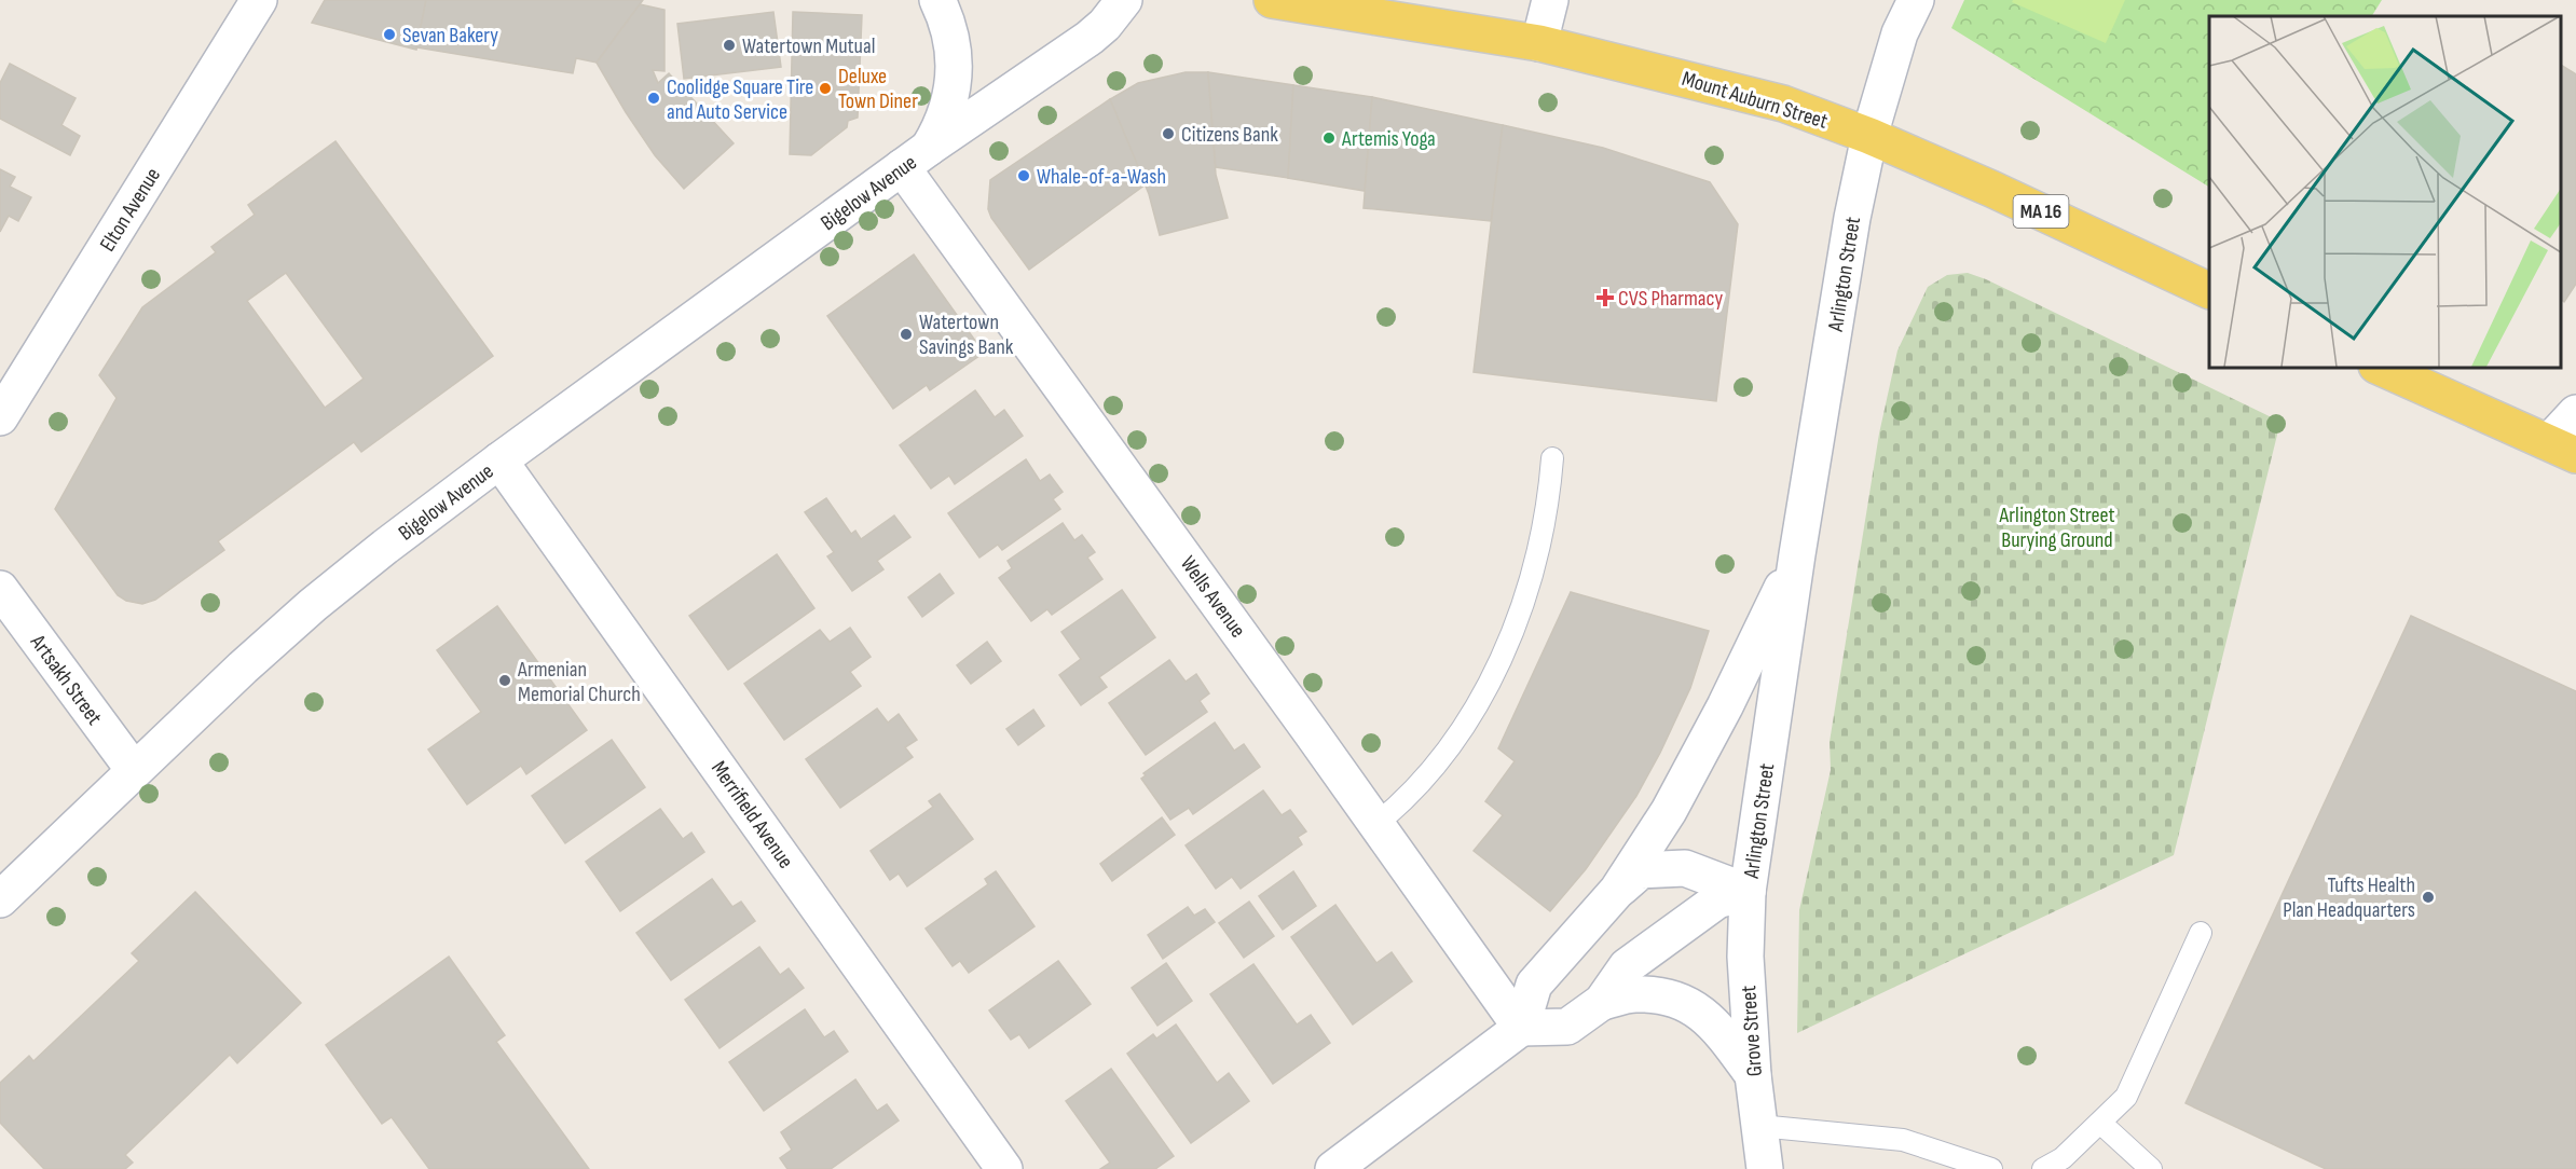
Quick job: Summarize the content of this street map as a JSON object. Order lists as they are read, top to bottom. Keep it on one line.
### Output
{"streets":{"main road":["Mount Auburn Street","MA 16"],"street":["Bigelow Avenue","Elton Avenue","Arlington Street","Wells Avenue","Artsakh Street","Merrifield Avenue","Grove Street"]},"crossings":[["Mount Auburn Street","Arlington Street"],["Bigelow Avenue","Wells Avenue"],["Bigelow Avenue","Artsakh Street"],["Bigelow Avenue","Merrifield Avenue"],["Arlington Street","Wells Avenue"],["Arlington Street","Grove Street"]],"parks":["Arlington Street Burying Ground"],"places":{"other":["Sevan Bakery","Watertown Mutual","Deluxe Town Diner","Coolidge Square Tire and Auto Service","Citizens Bank","Artemis Yoga","Whale-of-a-Wash","Watertown Savings Bank","Armenian Memorial Church","Tufts Health Plan Headquarters"],"health":["CVS Pharmacy"]}}
